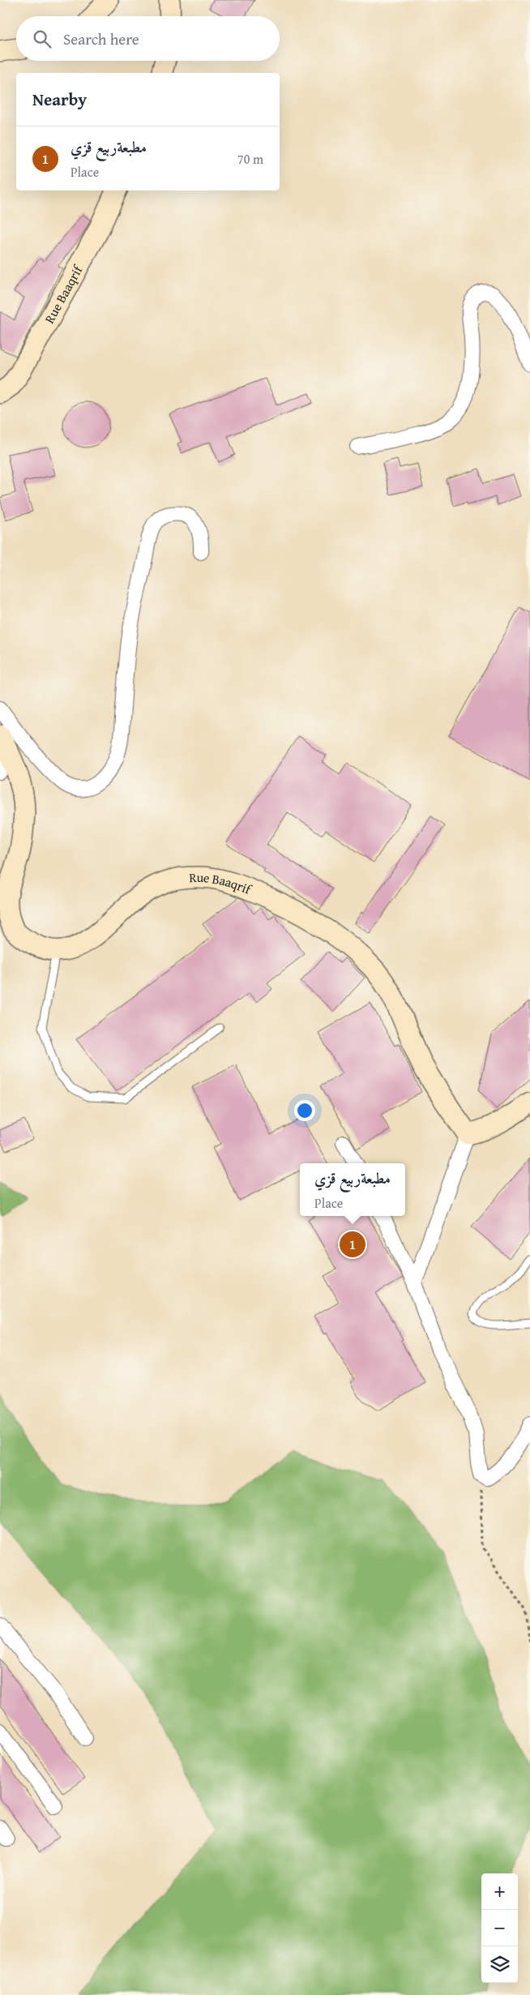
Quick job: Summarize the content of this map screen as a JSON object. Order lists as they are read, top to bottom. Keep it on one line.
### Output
{"streets":{"street":["Rue Baaqrif"]},"page":{"search":"Search here","heading":"Nearby","list":[{"mark":"1","name":"مطبعةربيع قزي","note":"Place","value":"70 m"}],"popup":["مطبعةربيع قزي","Place"],"pins":"1","map_buttons":["+","−"]}}
